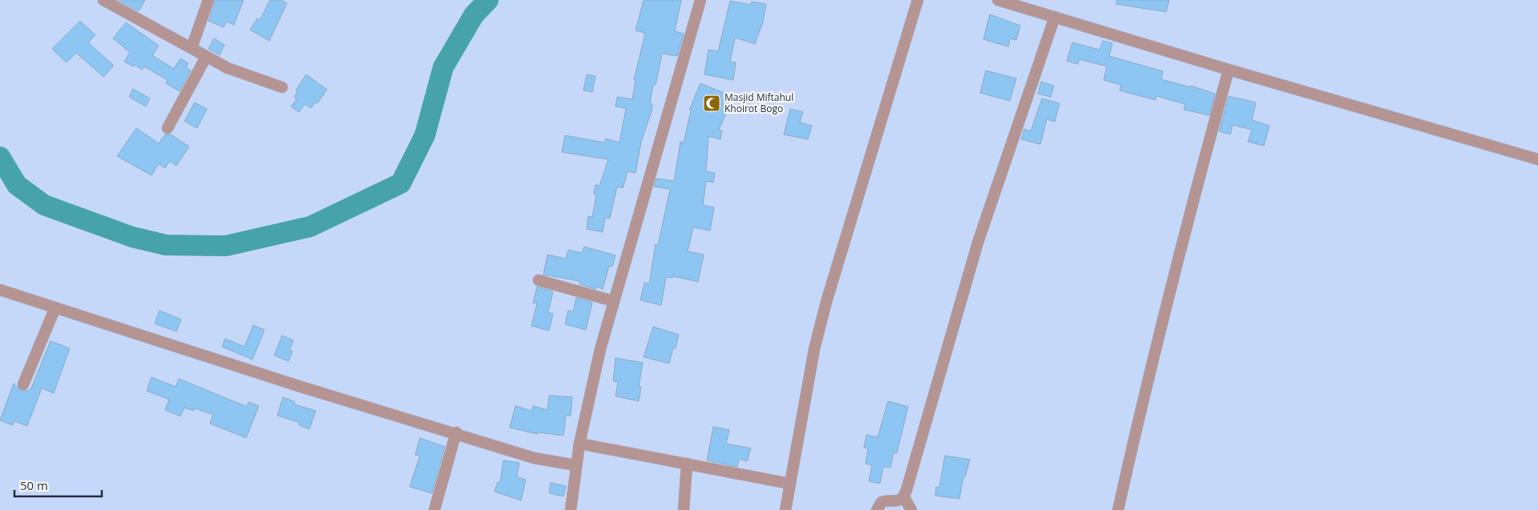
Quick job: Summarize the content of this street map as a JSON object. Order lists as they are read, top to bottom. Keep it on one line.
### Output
{"places":{"mosque":["Masjid Miftahul Khoirot Bogo"]},"scale_bar":"50 m"}
